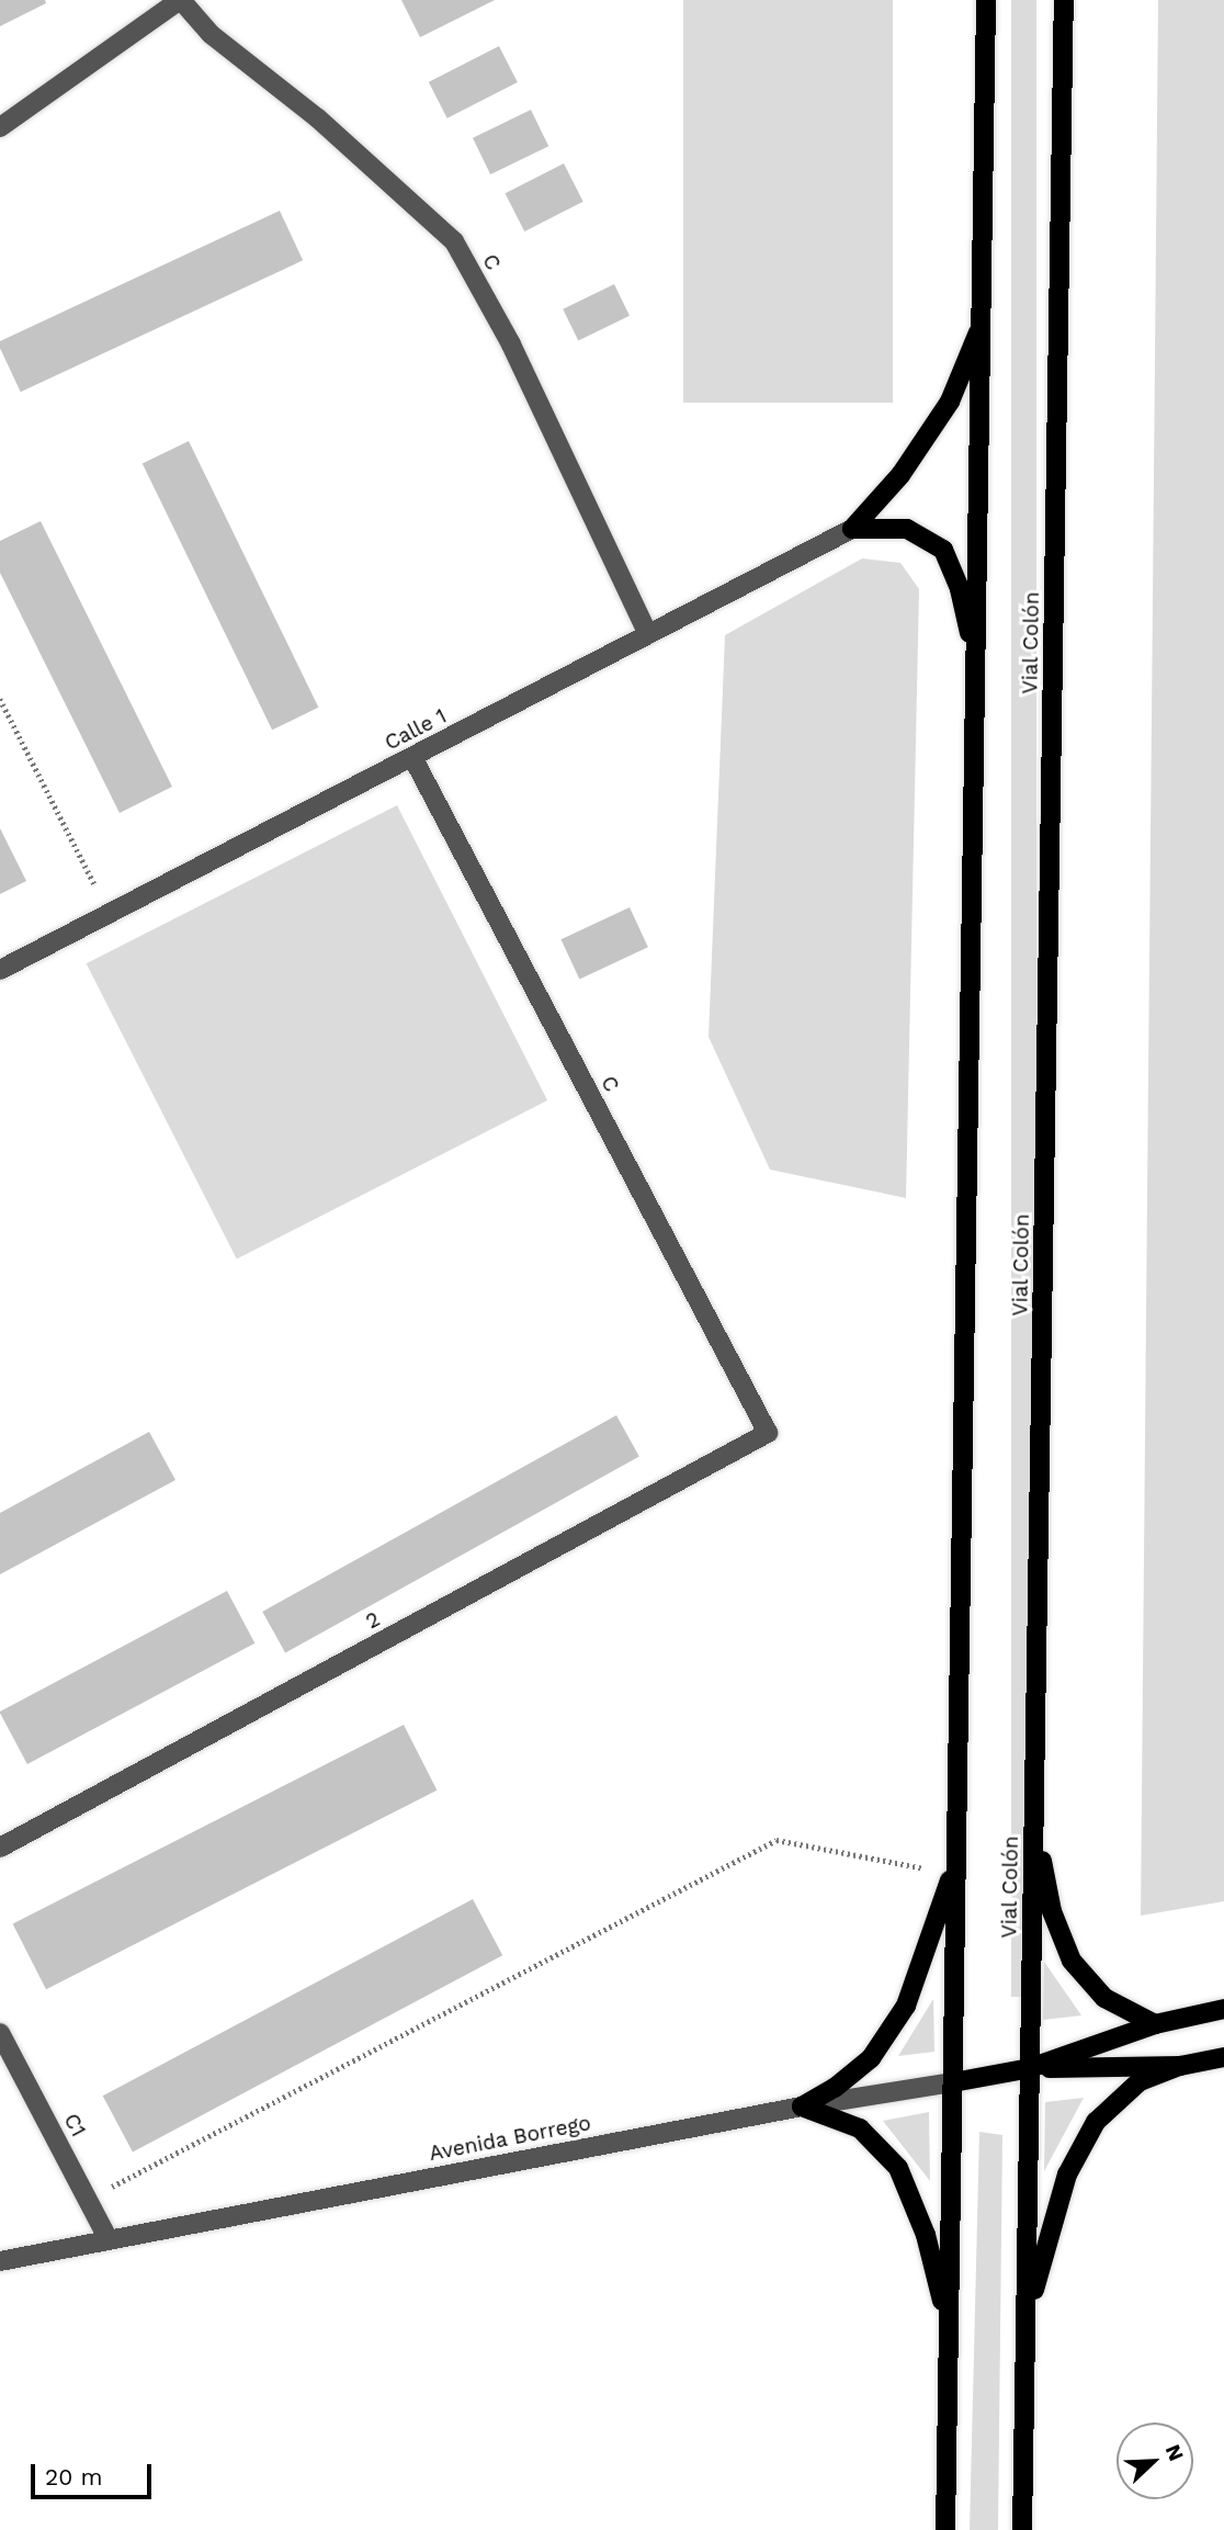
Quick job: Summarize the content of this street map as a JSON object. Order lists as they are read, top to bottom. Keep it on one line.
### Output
{"streets":{"main road":["Vial Colón","Avenida Borrego"],"street":["C","Calle 1","2","C1"]},"crossings":[["C","Calle 1"],["C","2"],["Vial Colón","Avenida Borrego"],["C1","Avenida Borrego"]],"scale_bar":"20 m","north":"top right"}
